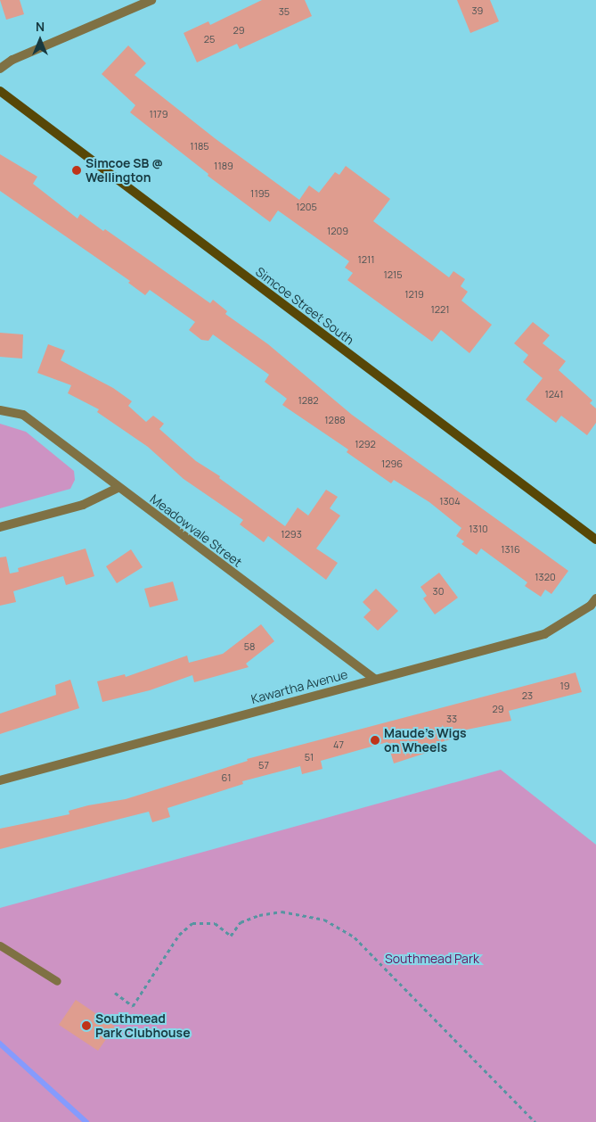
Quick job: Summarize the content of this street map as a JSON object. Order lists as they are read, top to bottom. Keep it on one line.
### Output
{"streets":{"street":["Simcoe Street South","Meadowvale Street","Kawartha Avenue"]},"crossings":[["Meadowvale Street","Kawartha Avenue"]],"parks":["Southmead Park"],"places":["Simcoe SB @ Wellington","Maude's Wigs on Wheels","Southmead Park Clubhouse"],"house_numbers":["39","35","29","25","1179","1185","1189","1195","1205","1209","1211","1215","1219","1221","1241","1282","1288","1292","1296","1304","1310","1293","1316","1320","30","58","19","23","29","33","47","51","57","61"],"north":"top"}
